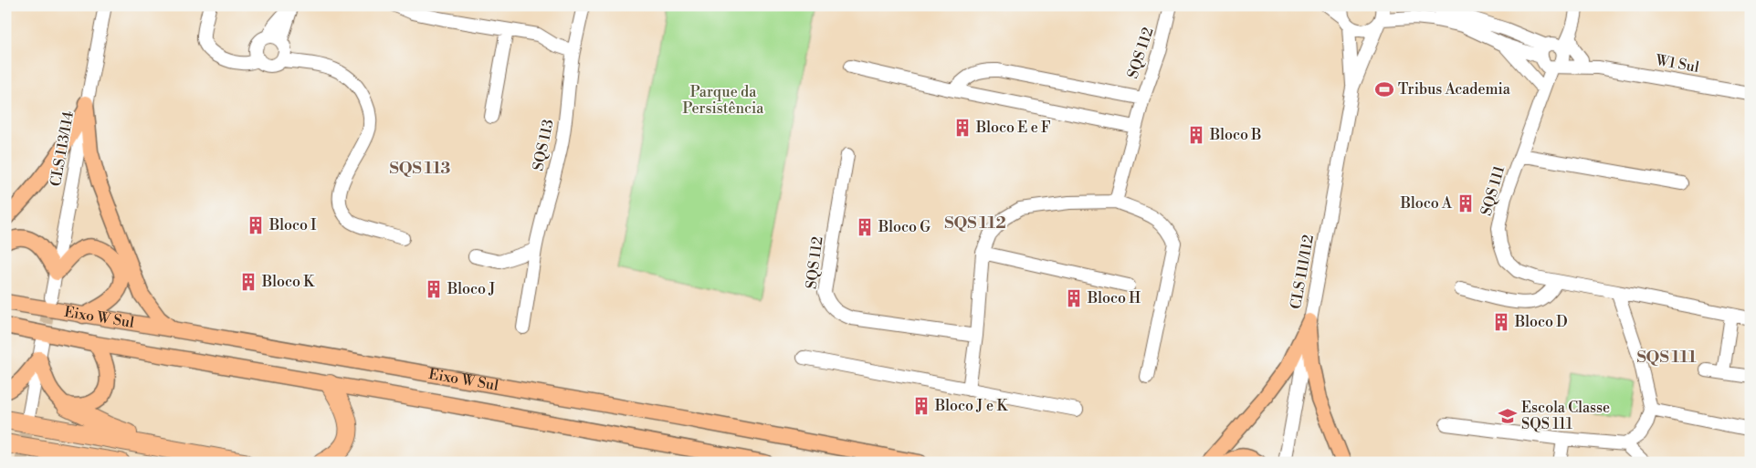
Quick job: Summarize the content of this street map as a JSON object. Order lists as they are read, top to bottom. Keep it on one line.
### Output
{"streets":{"main road":["Eixo W Sul"],"street":["SQS 112","W1 Sul","SQS 113","CLS 113/114","SQS 111","CLS 111/112"]},"crossings":[["W1 Sul","SQS 111"],["W1 Sul","CLS 111/112"]],"districts":["SQS 113","SQS 112","SQS 111"],"parks":["Parque da Persistência"],"places":{"sports":["Tribus Academia"],"building":["Bloco E e F","Bloco B","Bloco A","Bloco I","Bloco G","Bloco K","Bloco J","Bloco H","Bloco D","Bloco J e K"],"school or university":["Escola Classe SQS 111"]}}
